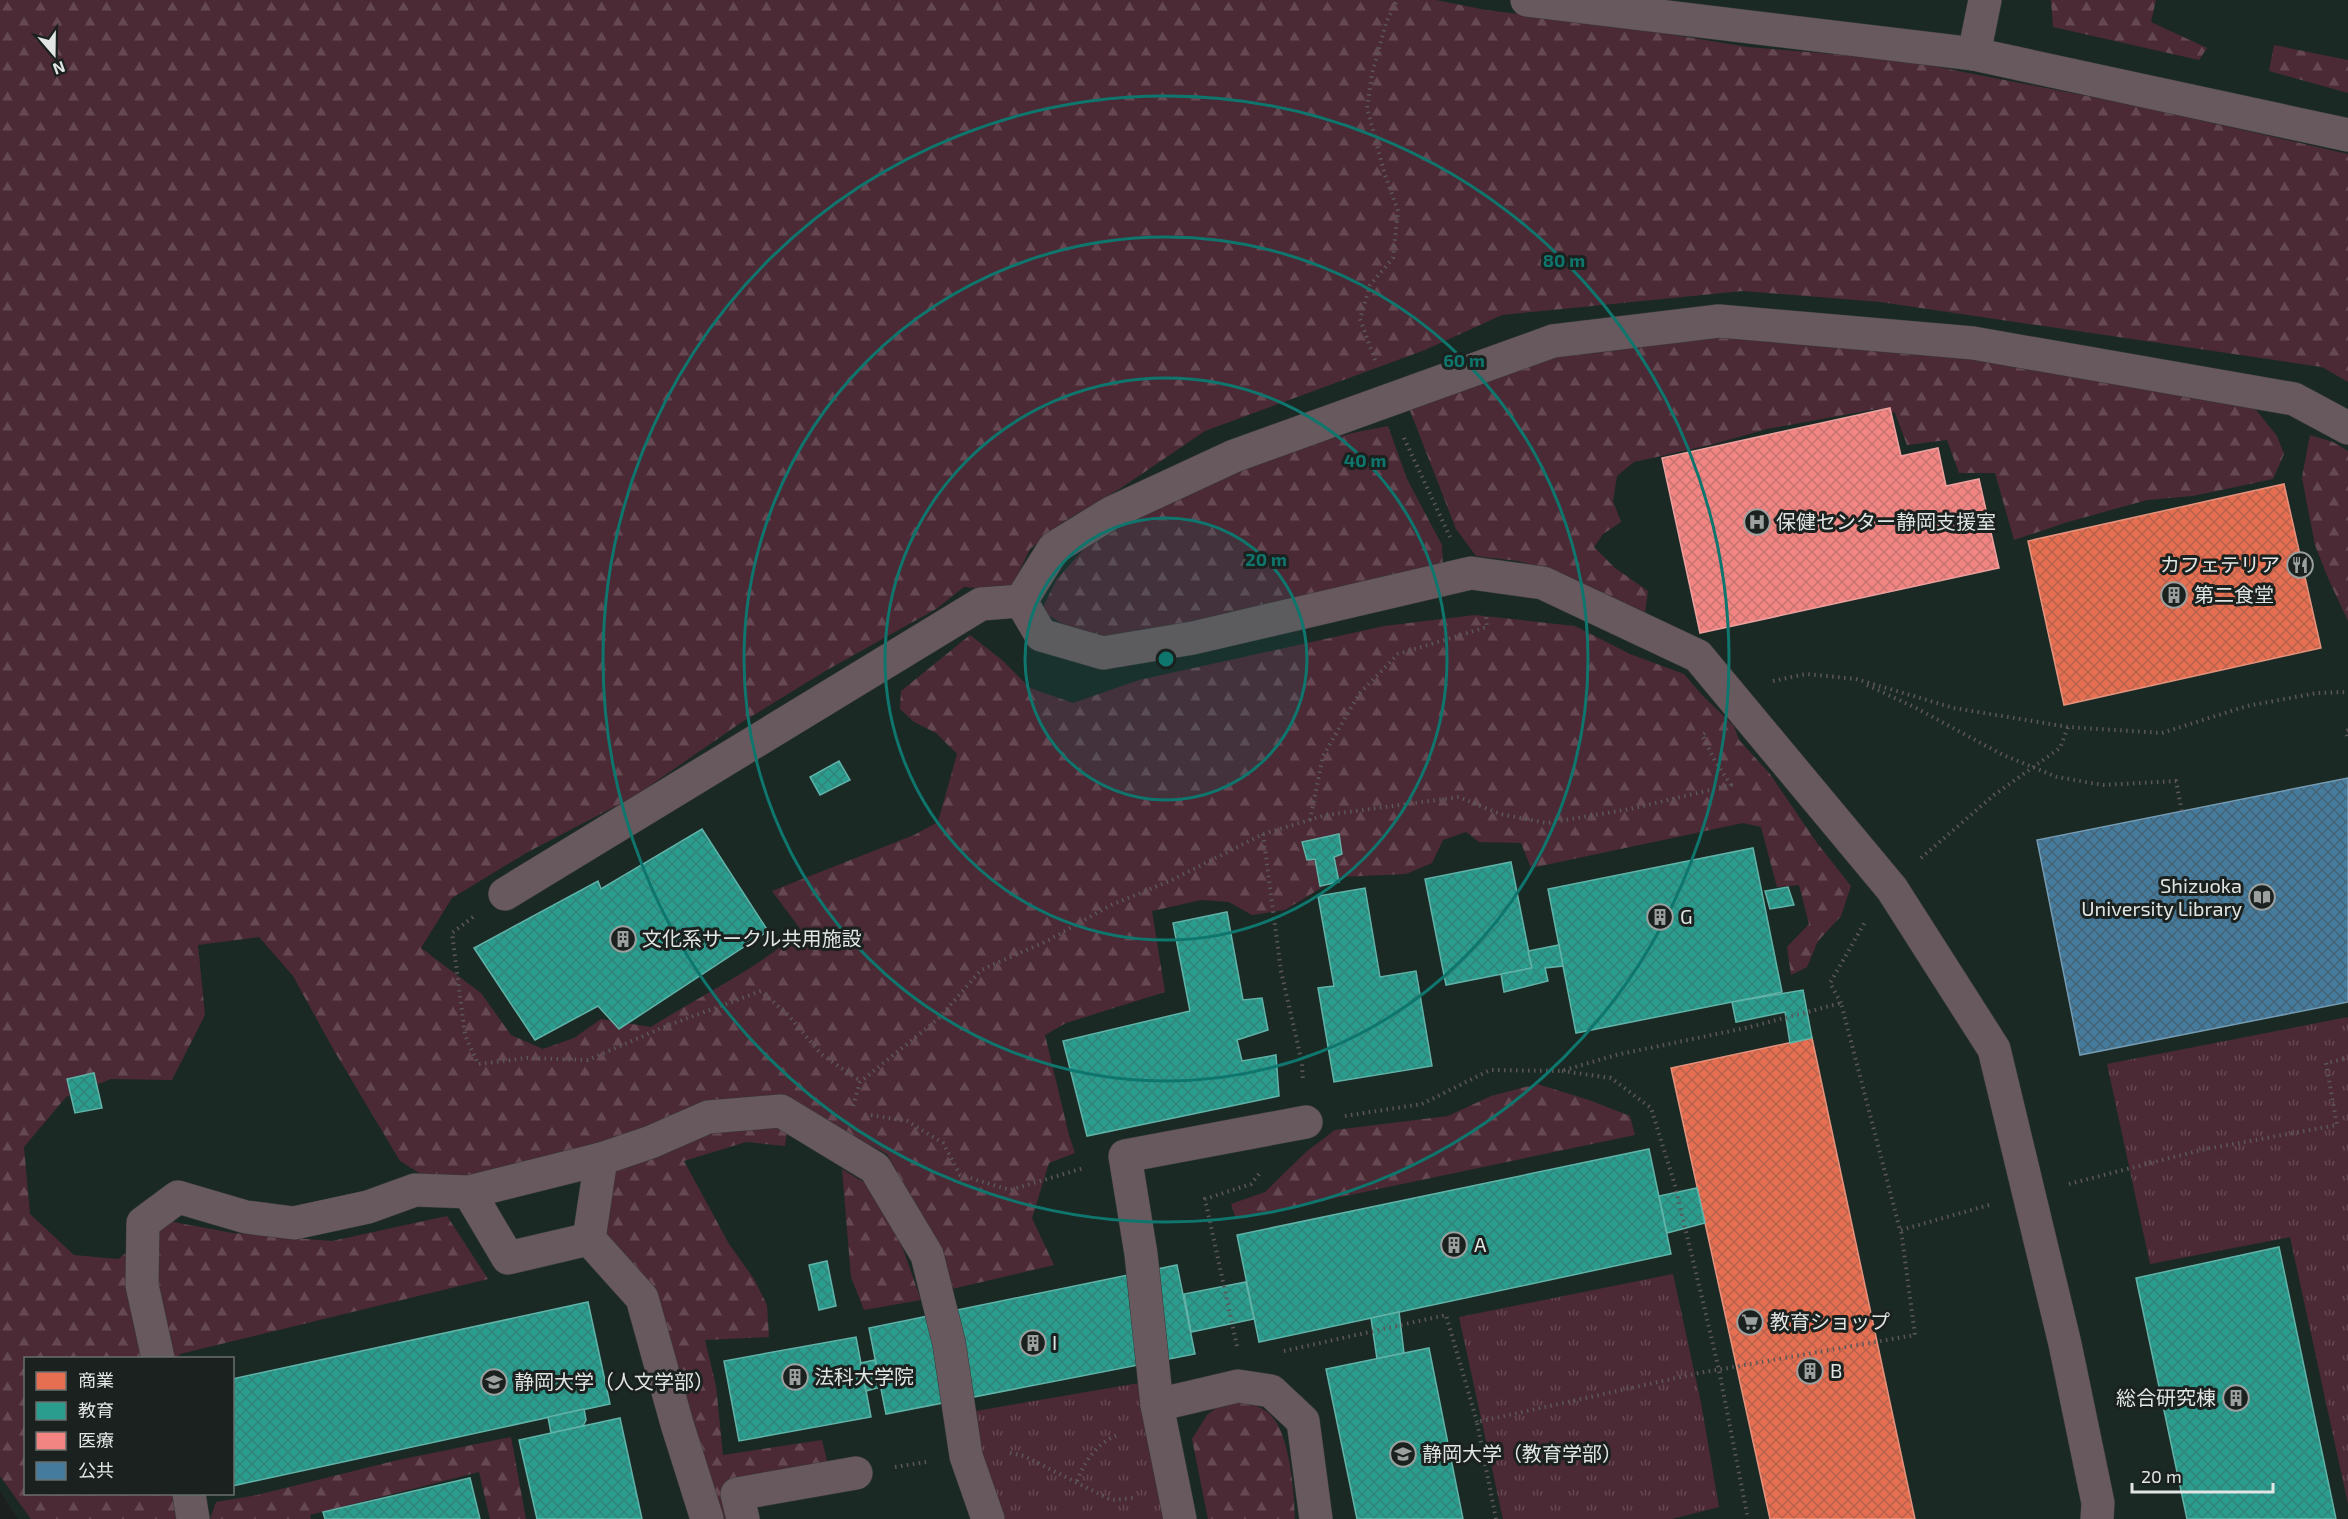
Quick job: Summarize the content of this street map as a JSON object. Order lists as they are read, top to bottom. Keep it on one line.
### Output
{"places":{"hospital":["保健センター静岡支援室"],"restaurant":["カフェテリア"],"building":["第二食堂","G","文化系サークル共用施設","A","I","B","法科大学院","総合研究棟"],"library":["Shizuoka University Library"],"supermarket":["教育ショップ"],"school or university":["静岡大学（人文学部）","静岡大学（教育学部）"]},"legend":["商業","教育","医療","公共"],"scale_bar":"20 m","north":"bottom","rings":["80 m","60 m","40 m","20 m"]}
